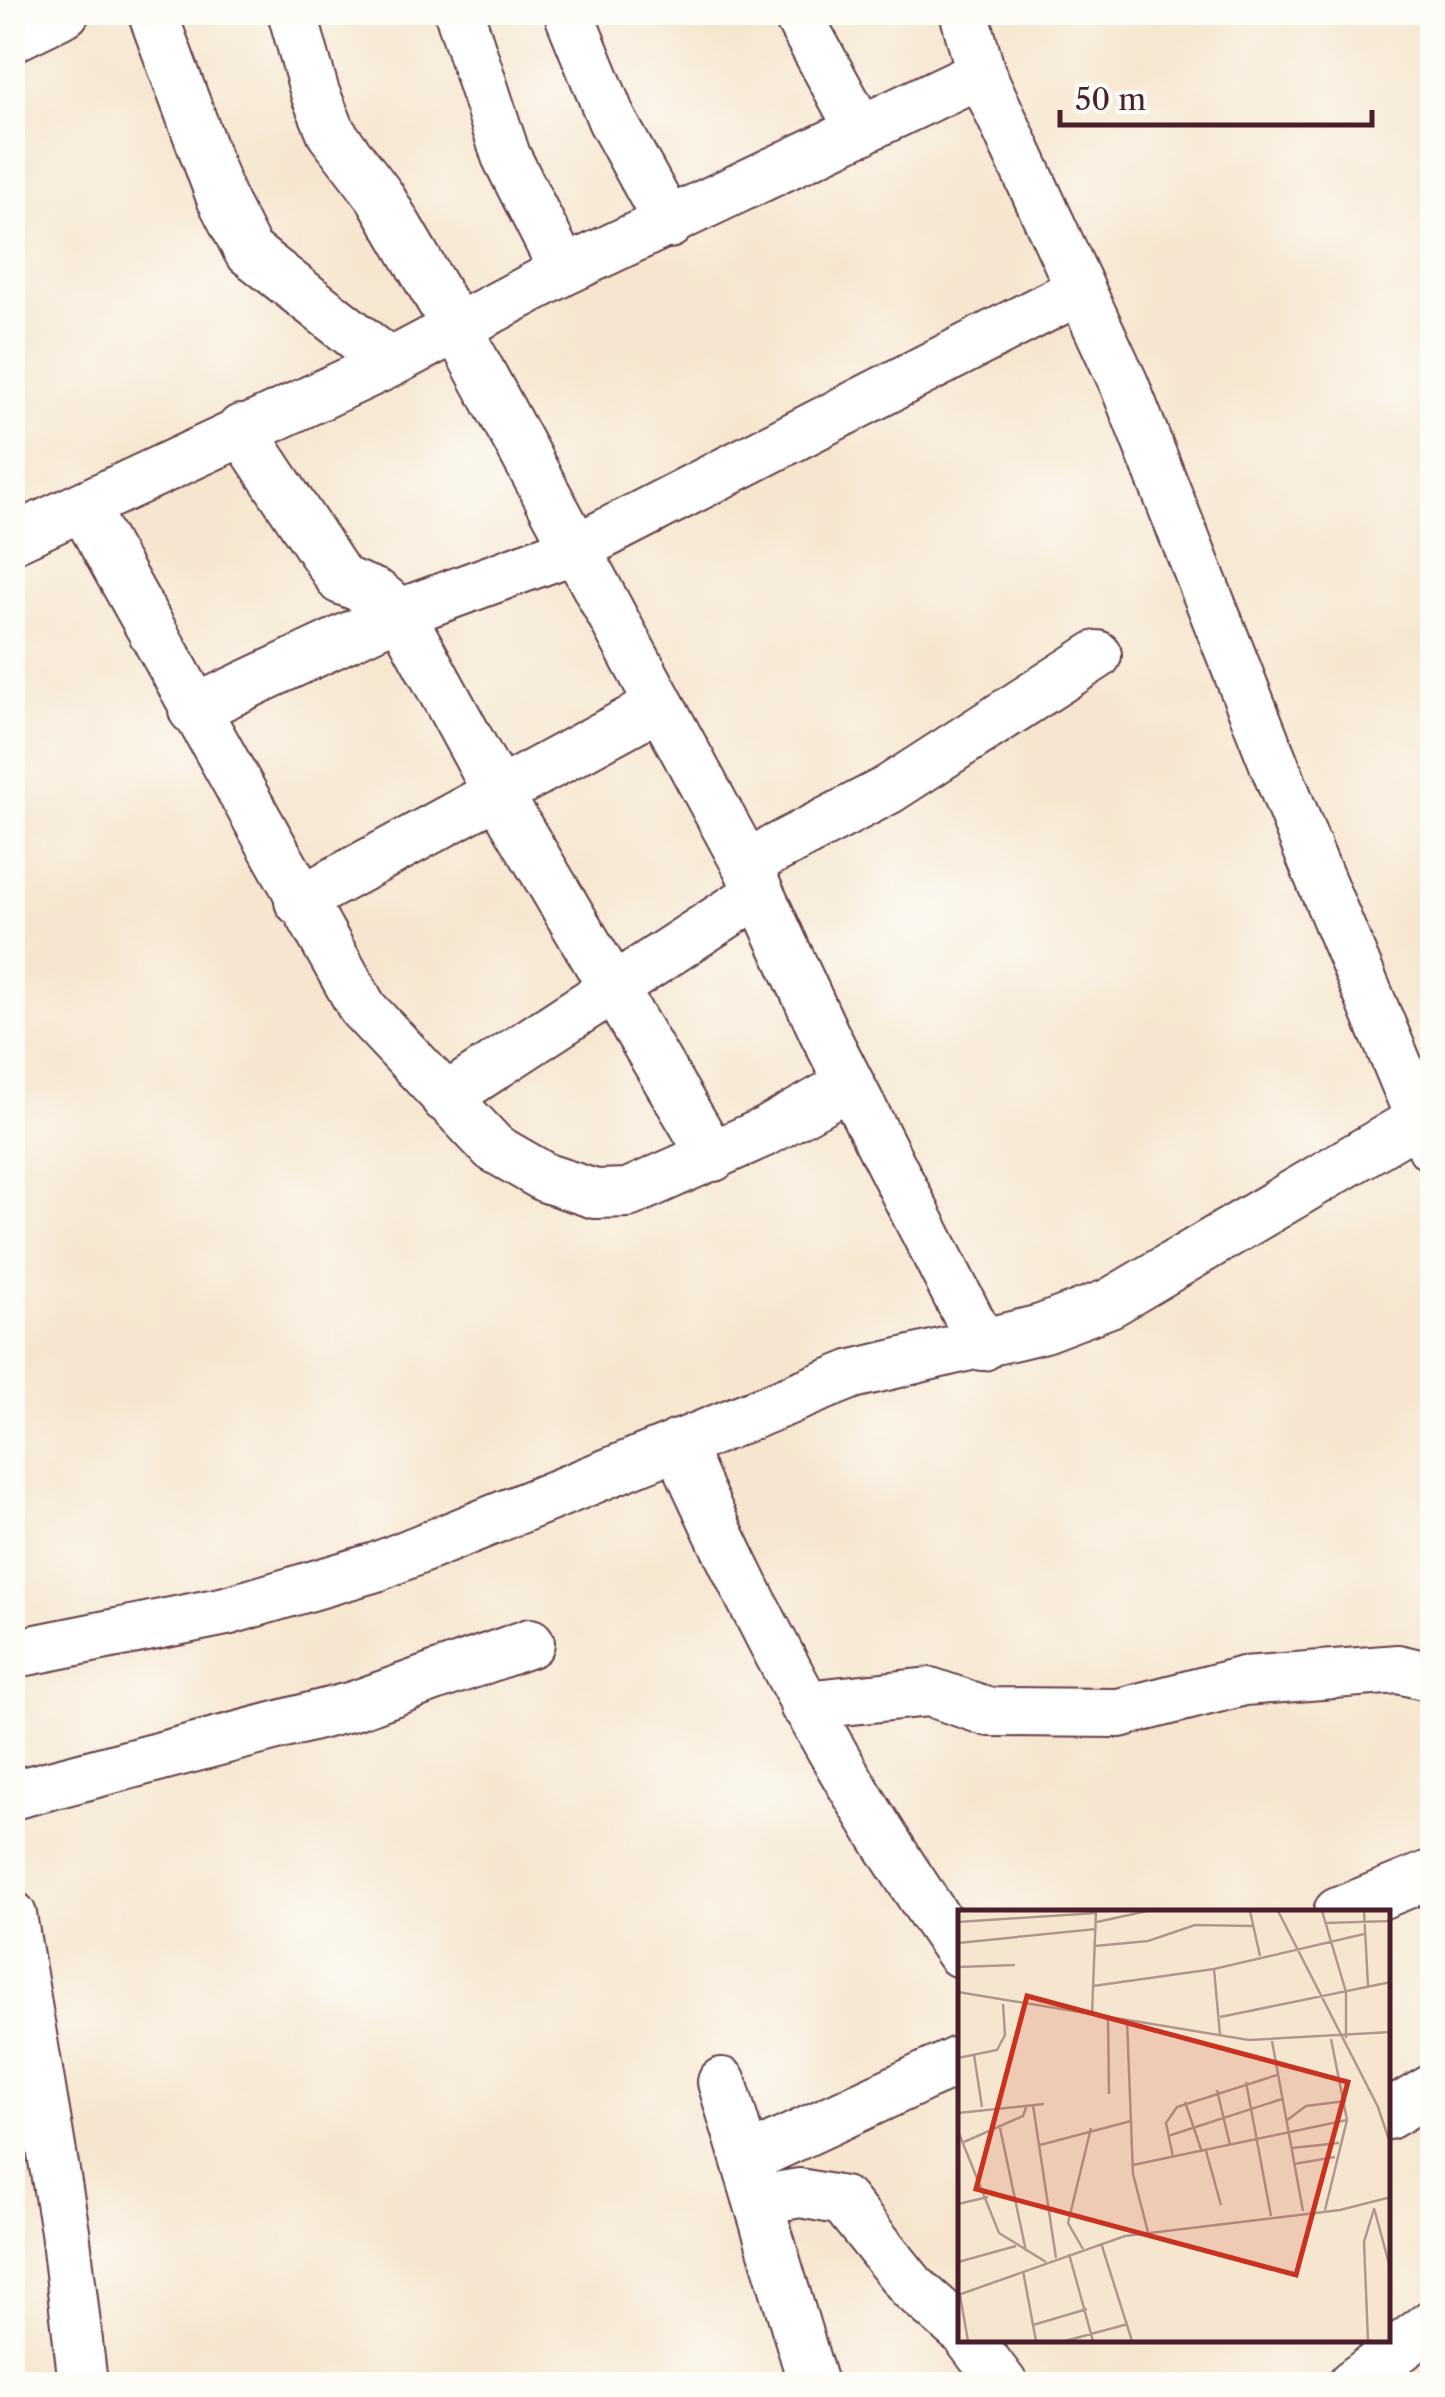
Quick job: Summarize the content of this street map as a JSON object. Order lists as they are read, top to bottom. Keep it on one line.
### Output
{"scale_bar":"50 m"}
